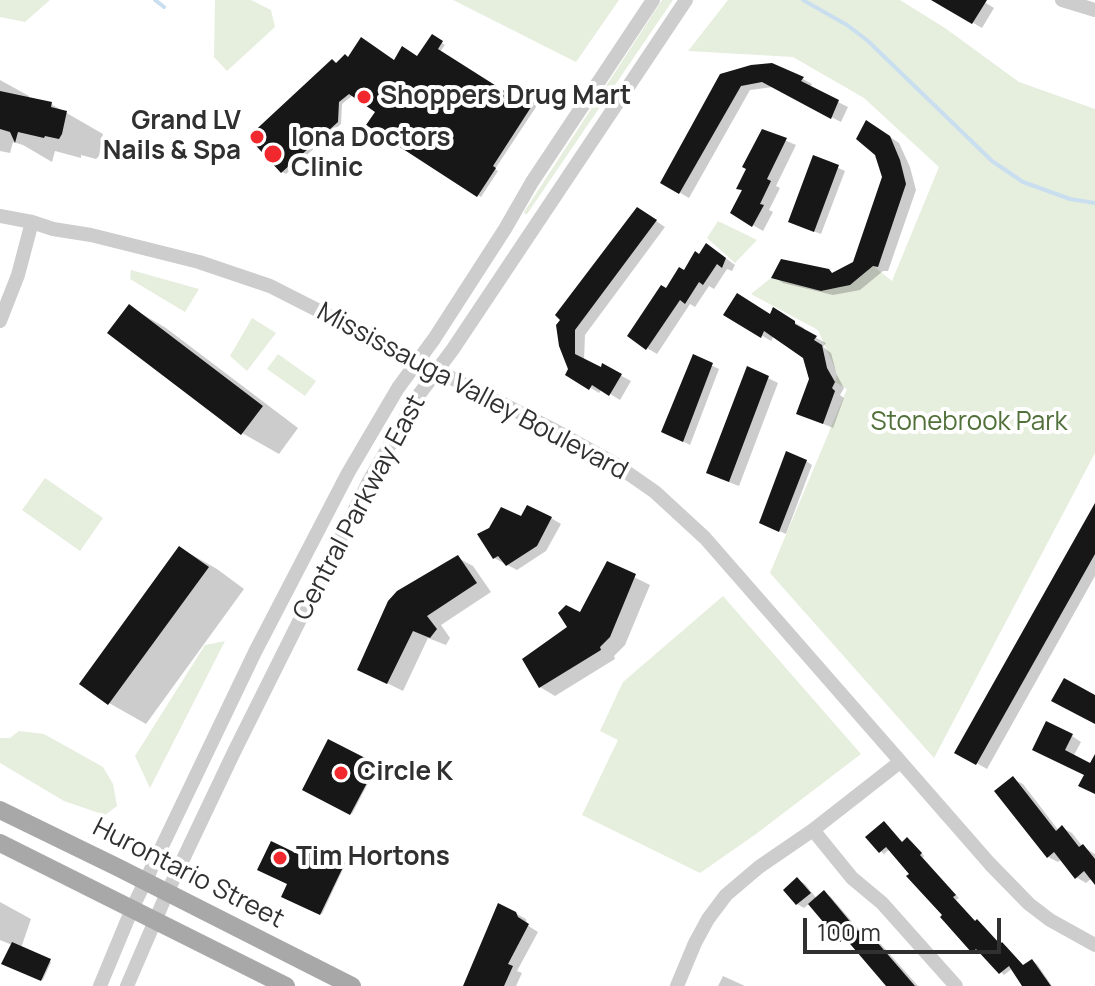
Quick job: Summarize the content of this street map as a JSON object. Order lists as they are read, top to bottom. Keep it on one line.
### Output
{"streets":{"main road":["Hurontario Street"],"street":["Mississauga Valley Boulevard","Central Parkway East"]},"crossings":[["Mississauga Valley Boulevard","Central Parkway East"],["Central Parkway East","Hurontario Street"]],"parks":["Stonebrook Park"],"places":["Shoppers Drug Mart","Grand LV Nails & Spa","Iona Doctors Clinic","Circle K","Tim Hortons"],"scale_bar":"100 m"}
